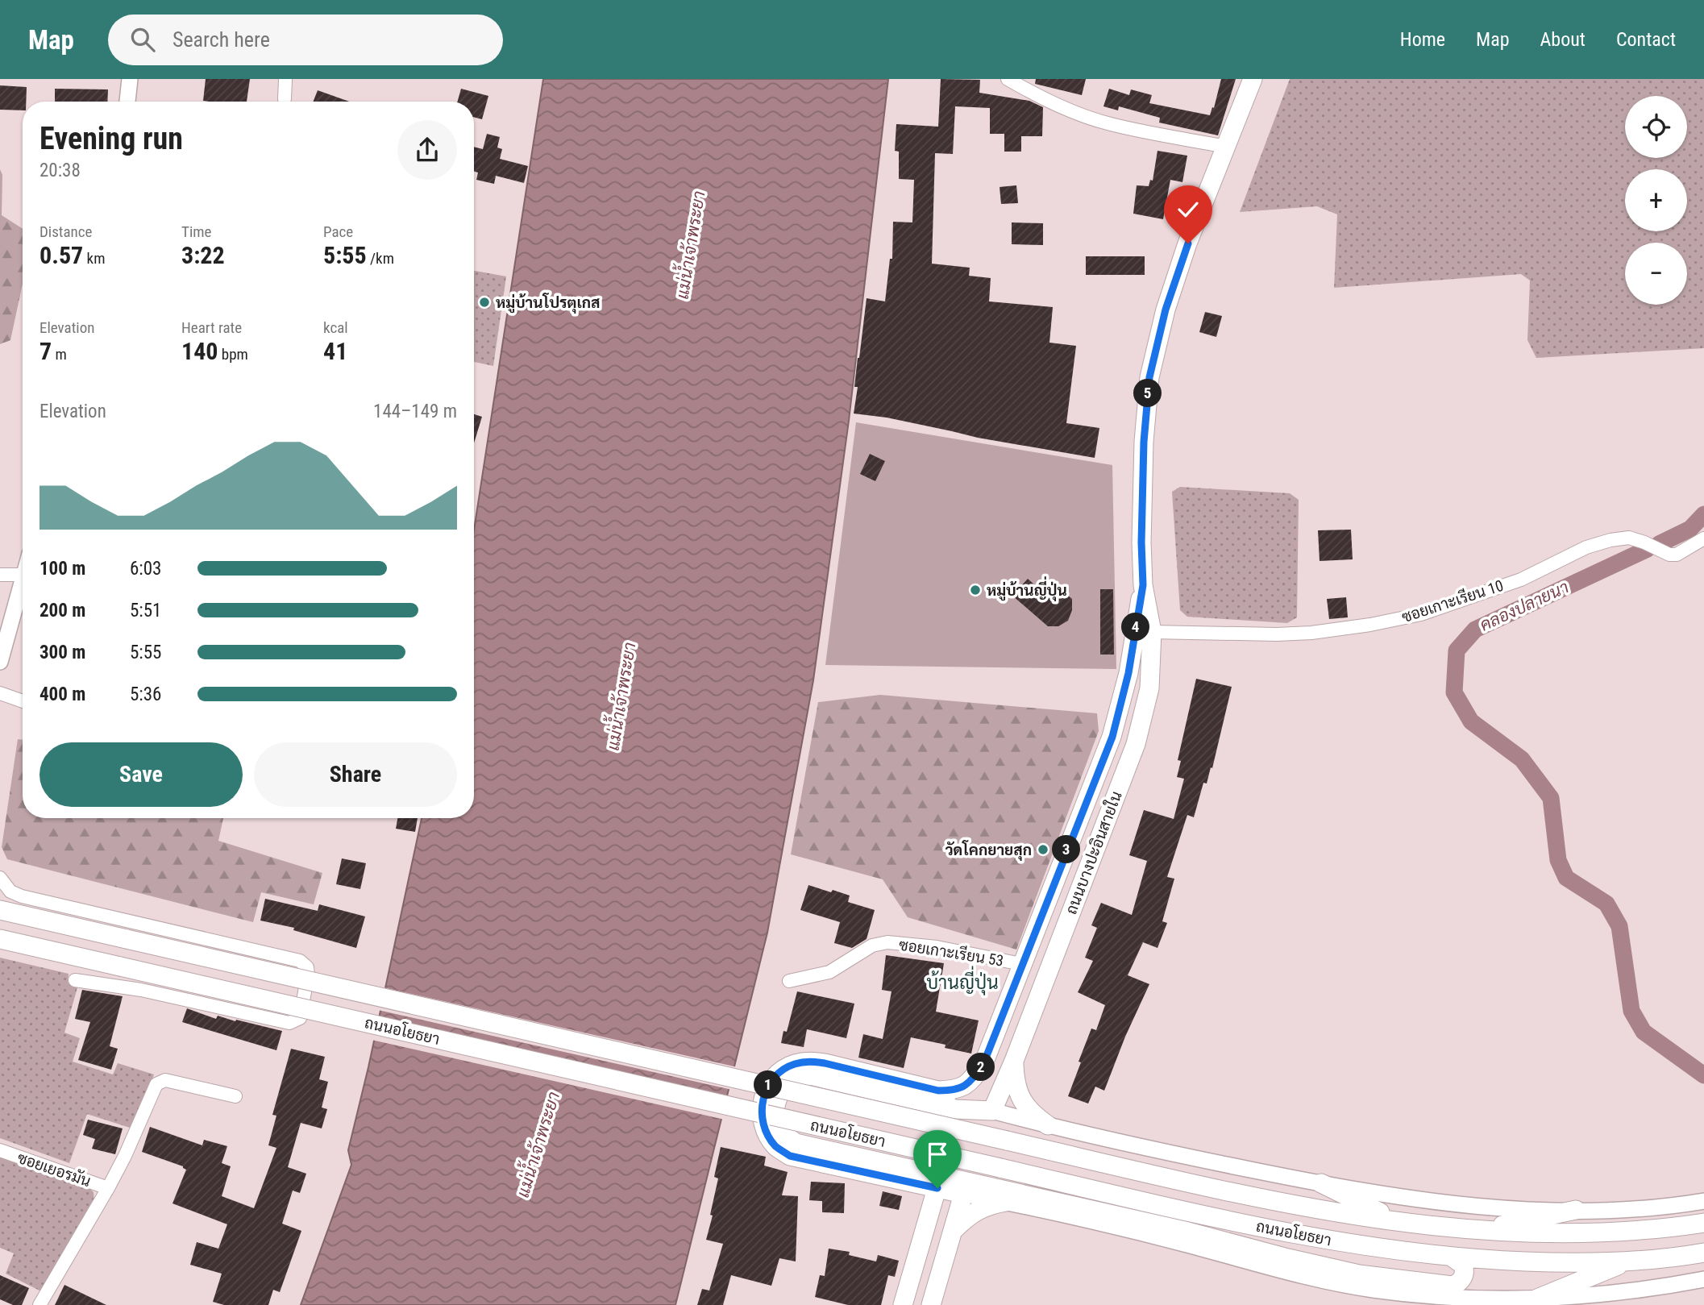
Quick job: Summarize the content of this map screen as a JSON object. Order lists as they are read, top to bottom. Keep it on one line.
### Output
{"streets":{"main road":["ถนนบางปะอินสายใน","ถนนอโยธยา"],"street":["ซอยเกาะเรียน 10","ซอยเกาะเรียน 53","ซอยเยอรมัน"]},"crossings":[["ซอยเกาะเรียน 10","ถนนบางปะอินสายใน"],["ถนนบางปะอินสายใน","ซอยเกาะเรียน 53"],["ถนนบางปะอินสายใน","ถนนอโยธยา"]],"districts":["บ้านญี่ปุ่น"],"water":["แม่น้ำเจ้าพระยา","คลองปลายนา"],"places":["หมู่บ้านโปรตุเกส","หมู่บ้านญี่ปุ่น","วัดโคกยายสุก"],"page":{"header":"Map","search":"Search here","nav":["Home","Map","About","Contact"],"map_buttons":["+","−"],"heading":["Evening run","20:38"],"stats":[["Distance","0.57 km"],["Time","3:22"],["Pace","5:55 /km"],["Elevation","7 m"],["Heart rate","140 bpm"],["kcal","41"]],"pins":["5","4","3","2","1"],"chart":["Elevation","144–149 m"],"list":[{"name":"100 m","note":"6:03"},{"name":"200 m","note":"5:51"},{"name":"300 m","note":"5:55"},{"name":"400 m","note":"5:36"}],"buttons":["Save","Share"]}}
